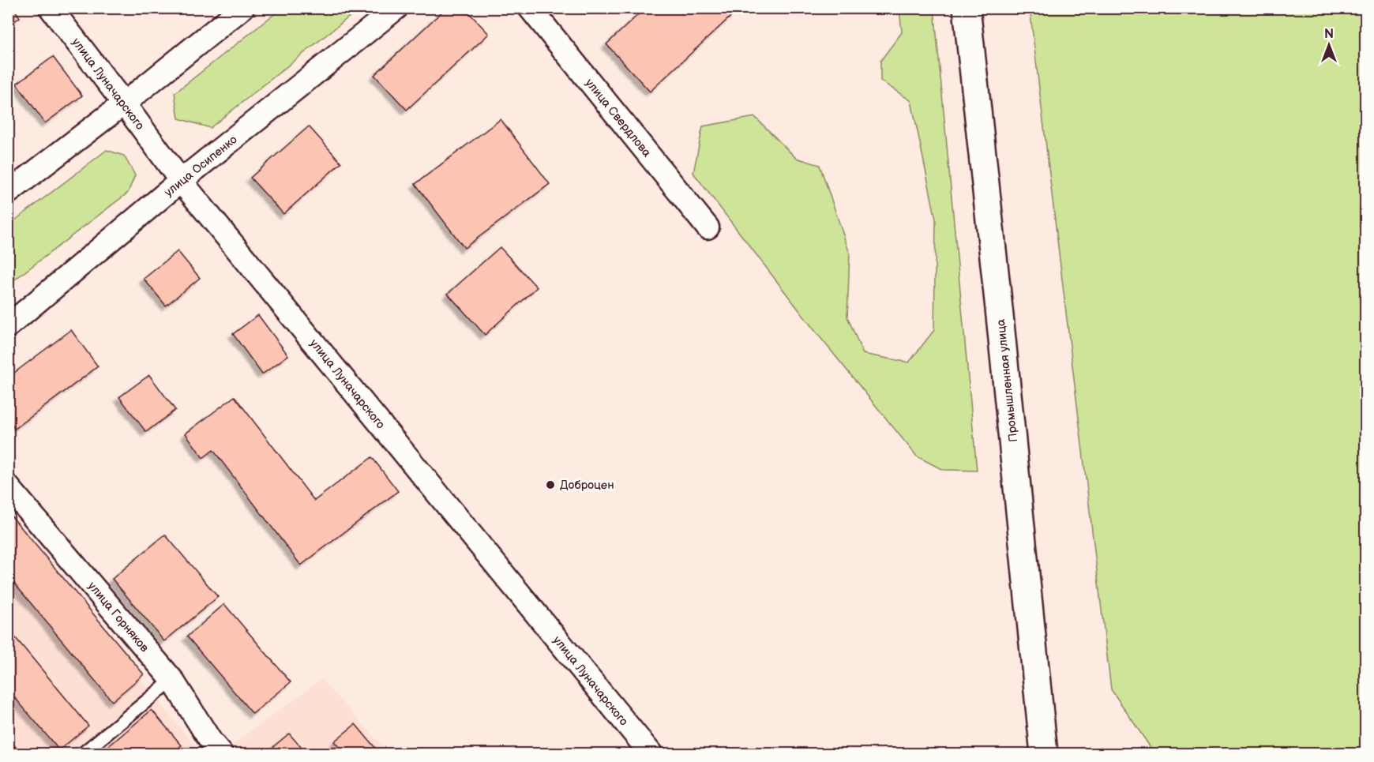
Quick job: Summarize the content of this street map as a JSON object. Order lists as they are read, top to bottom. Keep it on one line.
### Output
{"streets":{"main road":["Промышленная улица"],"street":["улица Луначарского","улица Свердлова","улица Осипенко","улица Горняков"]},"crossings":[["улица Луначарского","улица Осипенко"]],"places":["Доброцен"],"north":"top"}
